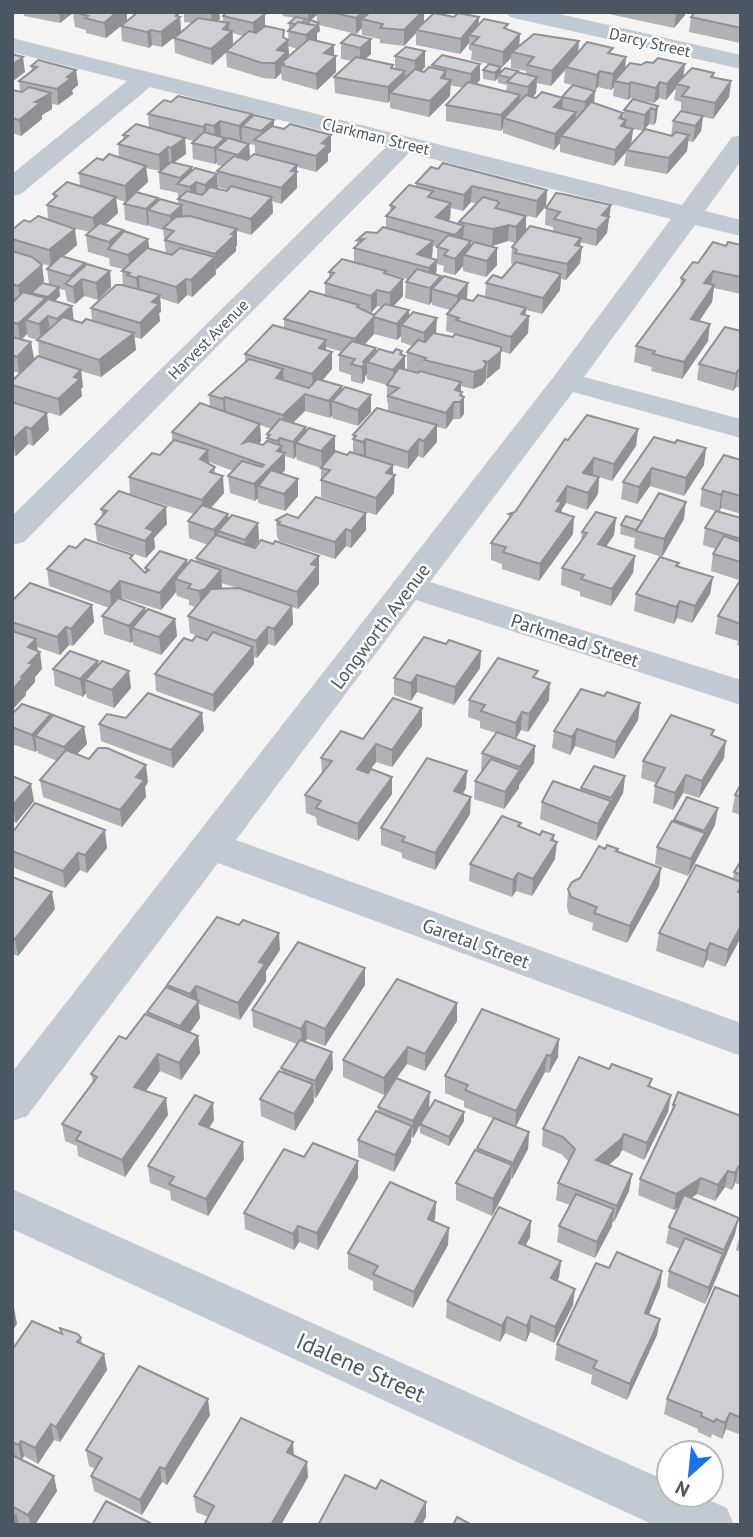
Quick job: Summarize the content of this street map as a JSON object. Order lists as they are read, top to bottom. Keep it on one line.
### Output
{"streets":{"street":["Darcy Street","Clarkman Street","Harvest Avenue","Longworth Avenue","Parkmead Street","Garetal Street","Idalene Street"]},"crossings":[["Clarkman Street","Harvest Avenue"],["Clarkman Street","Longworth Avenue"],["Longworth Avenue","Parkmead Street"],["Longworth Avenue","Garetal Street"]],"north":"bottom left"}
